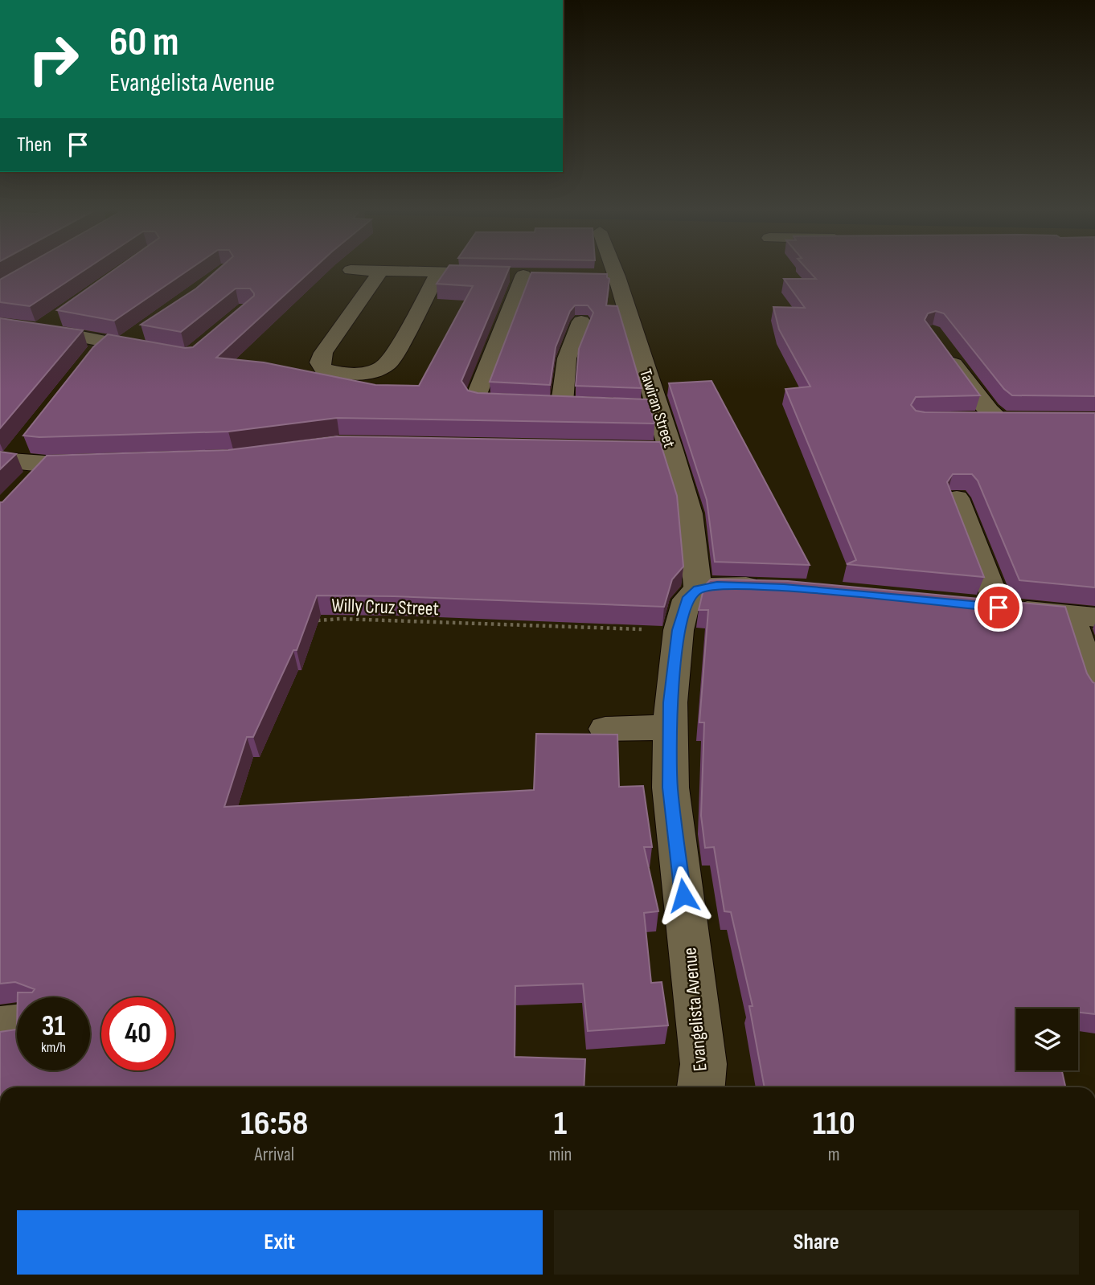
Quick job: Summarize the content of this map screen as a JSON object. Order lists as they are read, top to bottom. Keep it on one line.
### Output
{"streets":{"street":["Tawiran Street","Evangelista Avenue"],"path":["Willy Cruz Street"]},"crossings":[["Tawiran Street","Evangelista Avenue"],["Willy Cruz Street","Evangelista Avenue"]],"page":{"turn":["60 m","Evangelista Avenue"],"then":"Then","speed":"31 km/h","limit":"40","eta":["16:58","Arrival","1","min","110","m"],"buttons":["Exit","Share"]}}
